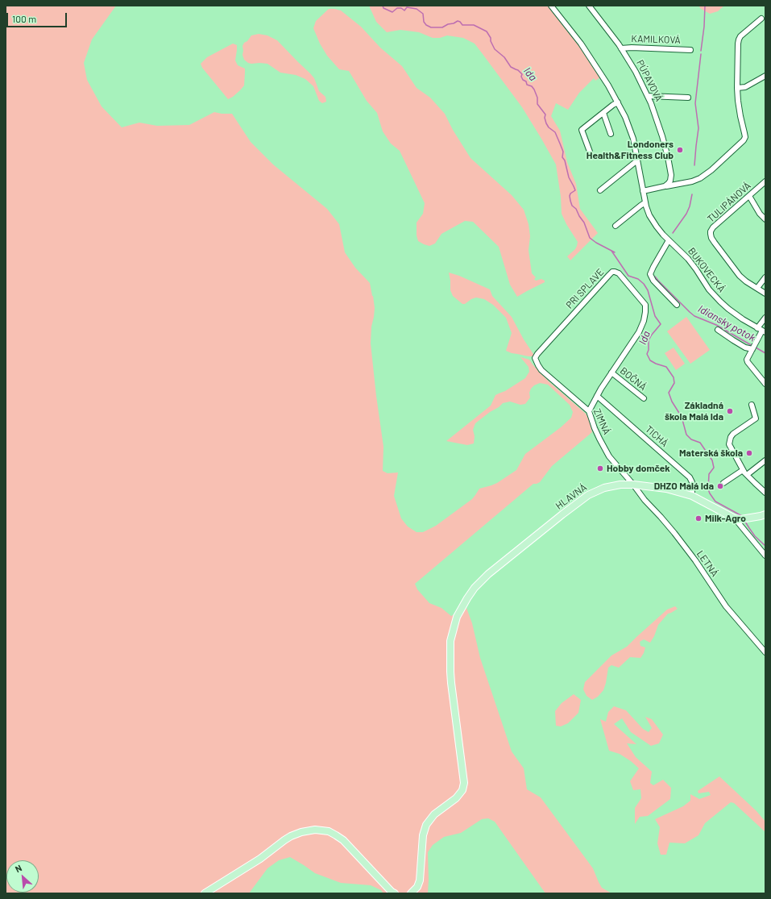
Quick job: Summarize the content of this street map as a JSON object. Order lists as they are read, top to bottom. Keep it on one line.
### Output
{"streets":{"main road":["HLAVNÁ"],"street":["KAMILKOVÁ","PÚPAVOVÁ","TULIPÁNOVÁ","BUKOVECKÁ","PRI SPLAVE","BOČNÁ","ZIMNÁ","TICHÁ","LETNÁ"]},"crossings":[["KAMILKOVÁ","PÚPAVOVÁ"],["PRI SPLAVE","BOČNÁ"],["PRI SPLAVE","ZIMNÁ"],["PRI SPLAVE","TICHÁ"],["ZIMNÁ","HLAVNÁ"],["ZIMNÁ","LETNÁ"],["TICHÁ","HLAVNÁ"],["HLAVNÁ","LETNÁ"]],"water":["Ida","Idiansky potok"],"places":["Londoners Health&Fitness Club","Základná škola Malá Ida","Materská škola","Hobby domček","DHZO Malá Ida","Milk-Agro"],"scale_bar":"100 m","north":"top left"}
